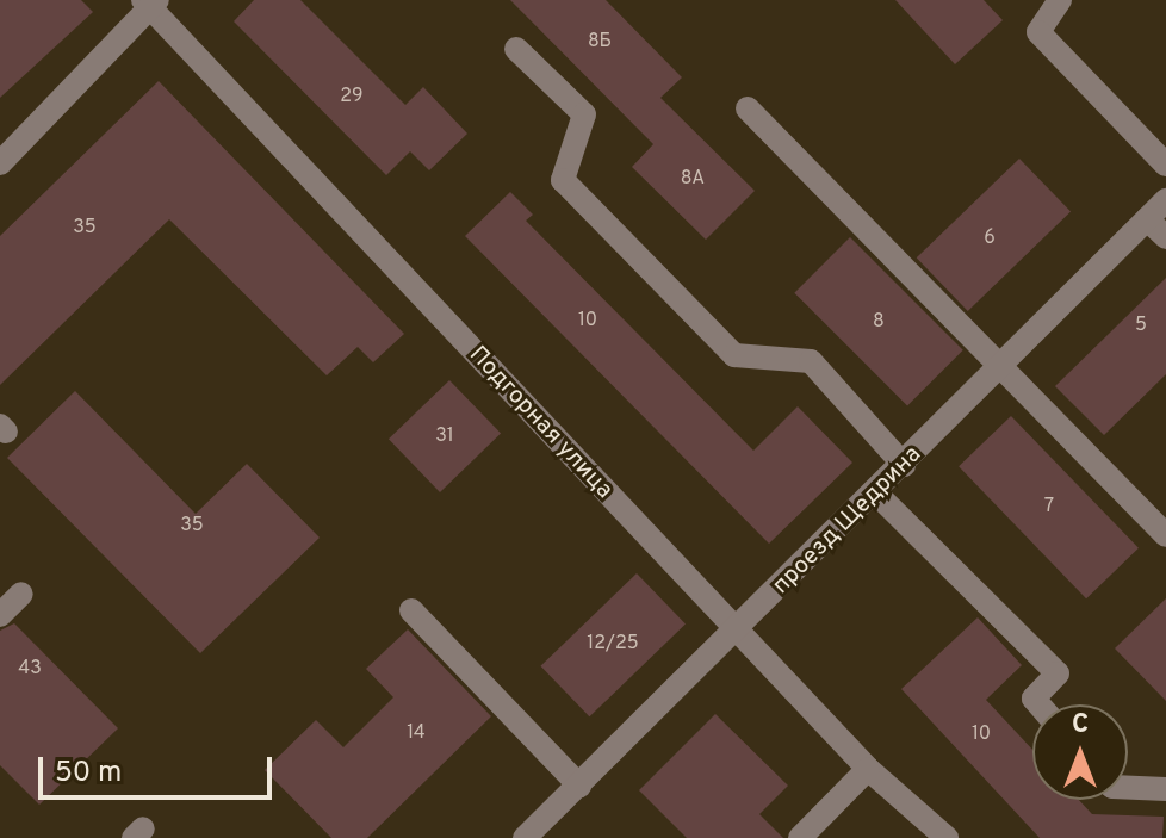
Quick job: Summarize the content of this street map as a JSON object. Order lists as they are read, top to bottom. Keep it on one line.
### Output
{"streets":{"street":["Подгорная улица","проезд Щедрина"]},"crossings":[["Подгорная улица","проезд Щедрина"]],"house_numbers":["8Б","29","8А","35","6","10","8","5","31","7","35","12/25","43","14","10"],"scale_bar":"50 m","north":"top"}
